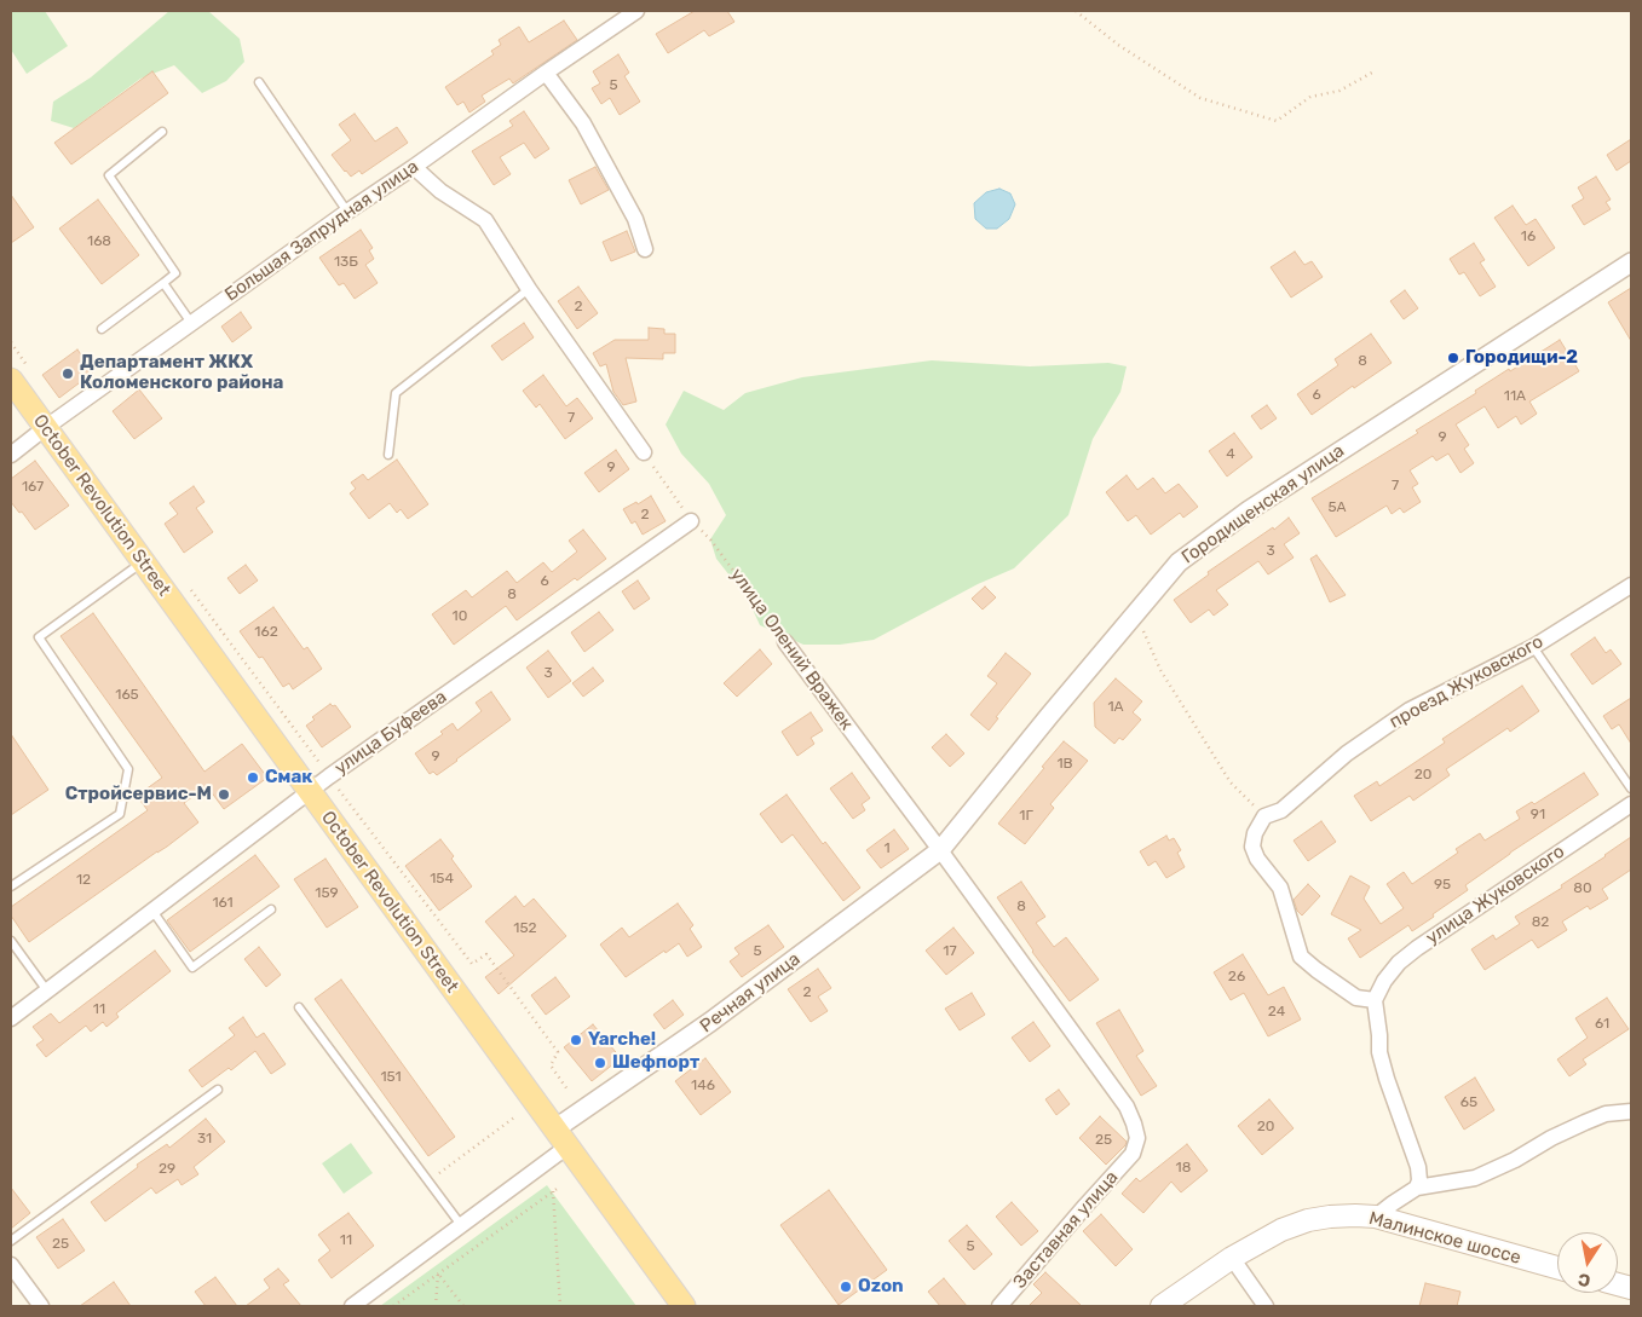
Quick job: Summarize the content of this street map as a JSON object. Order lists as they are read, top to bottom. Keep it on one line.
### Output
{"streets":{"main road":["October Revolution Street","Малинское шоссе"],"street":["Большая Запрудная улица","Городищенская улица","улица Олений Вражек","проезд Жуковского","улица Буфеева","улица Жуковского","Речная улица","Заставная улица"]},"crossings":[["Большая Запрудная улица","October Revolution Street"],["Городищенская улица","улица Олений Вражек"],["Городищенская улица","Речная улица"],["October Revolution Street","улица Буфеева"],["October Revolution Street","Речная улица"],["улица Олений Вражек","улица Буфеева"],["улица Олений Вражек","Речная улица"],["улица Олений Вражек","Заставная улица"]],"places":["Городищи-2","Департамент ЖКХ Коломенского района","Смак","Стройсервис-М","Yarche!","Шефпорт","Ozon"],"house_numbers":["5","16","168","13Б","2","8","6","11А","7","9","4","9","7","167","5А","2","3","6","8","10","162","3","165","1А","9","1В","20","91","1Г","1","154","12","95","80","159","161","8","82","152","5","17","26","2","11","24","61","151","146","65","20","31","25","18","29","11","25","5"],"north":"bottom"}
